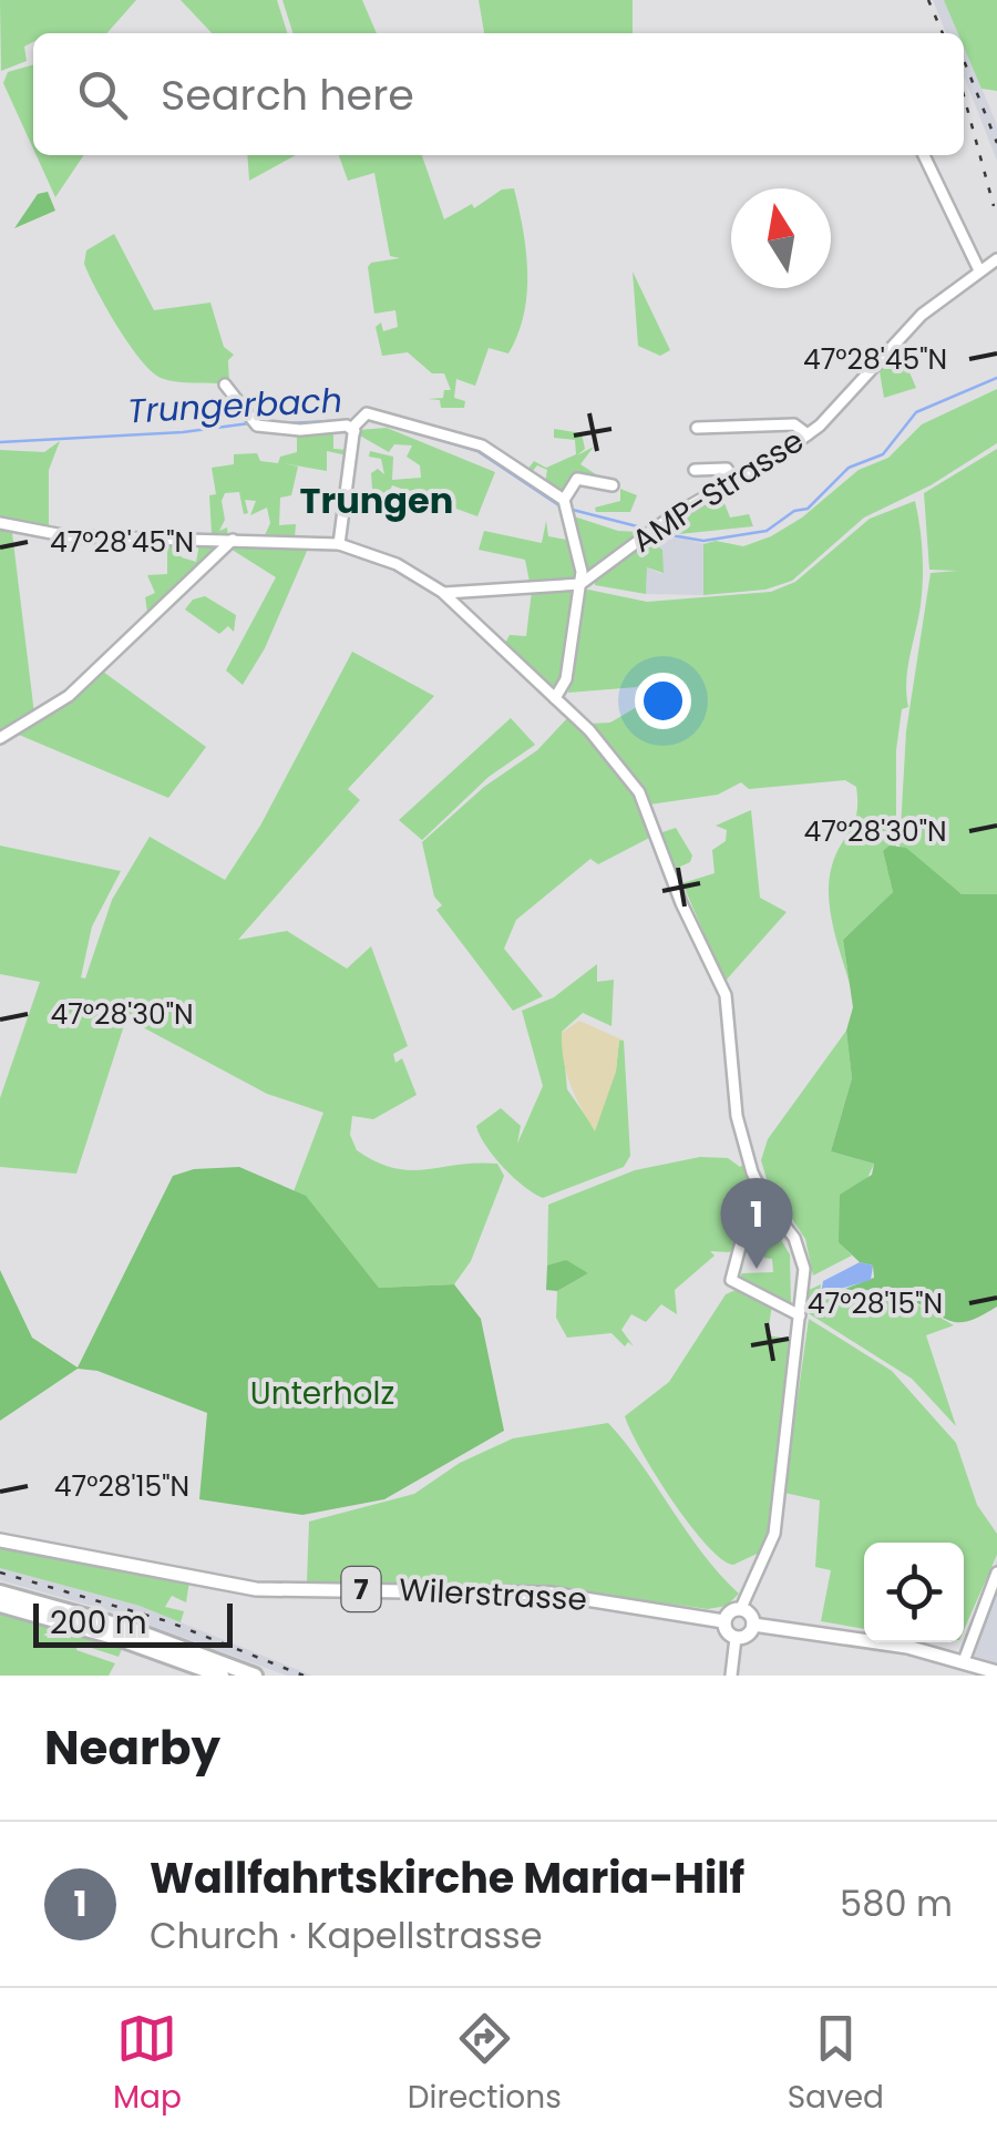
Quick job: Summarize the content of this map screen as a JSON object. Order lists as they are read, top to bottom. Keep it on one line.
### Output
{"streets":{"main road":["7","Wilerstrasse"],"street":["AMP-Strasse"]},"districts":["Trungen"],"water":["Trungerbach"],"parks":["Unterholz"],"scale_bar":"200 m","north":"top","page":{"search":"Search here","pins":"1","scale":"200 m","heading":"Nearby","list":[{"mark":"1","name":"Wallfahrtskirche Maria-Hilf","note":"Church · Kapellstrasse","value":"580 m"}],"nav":["Map","Directions","Saved"]},"coordinates":["47°28'45\"N","47°28'30\"N","47°28'15\"N"]}
